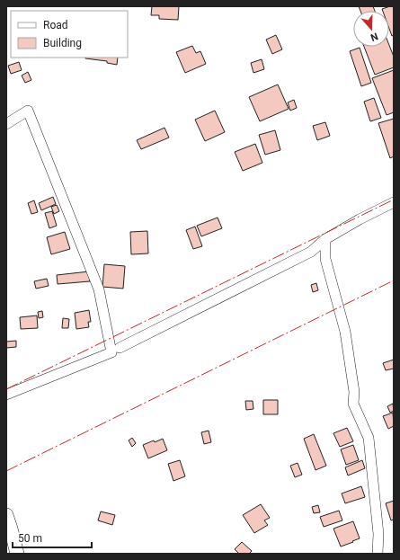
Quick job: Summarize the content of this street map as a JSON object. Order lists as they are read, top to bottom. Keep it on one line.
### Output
{"legend":["Road","Building"],"scale_bar":"50 m","north":"bottom"}
